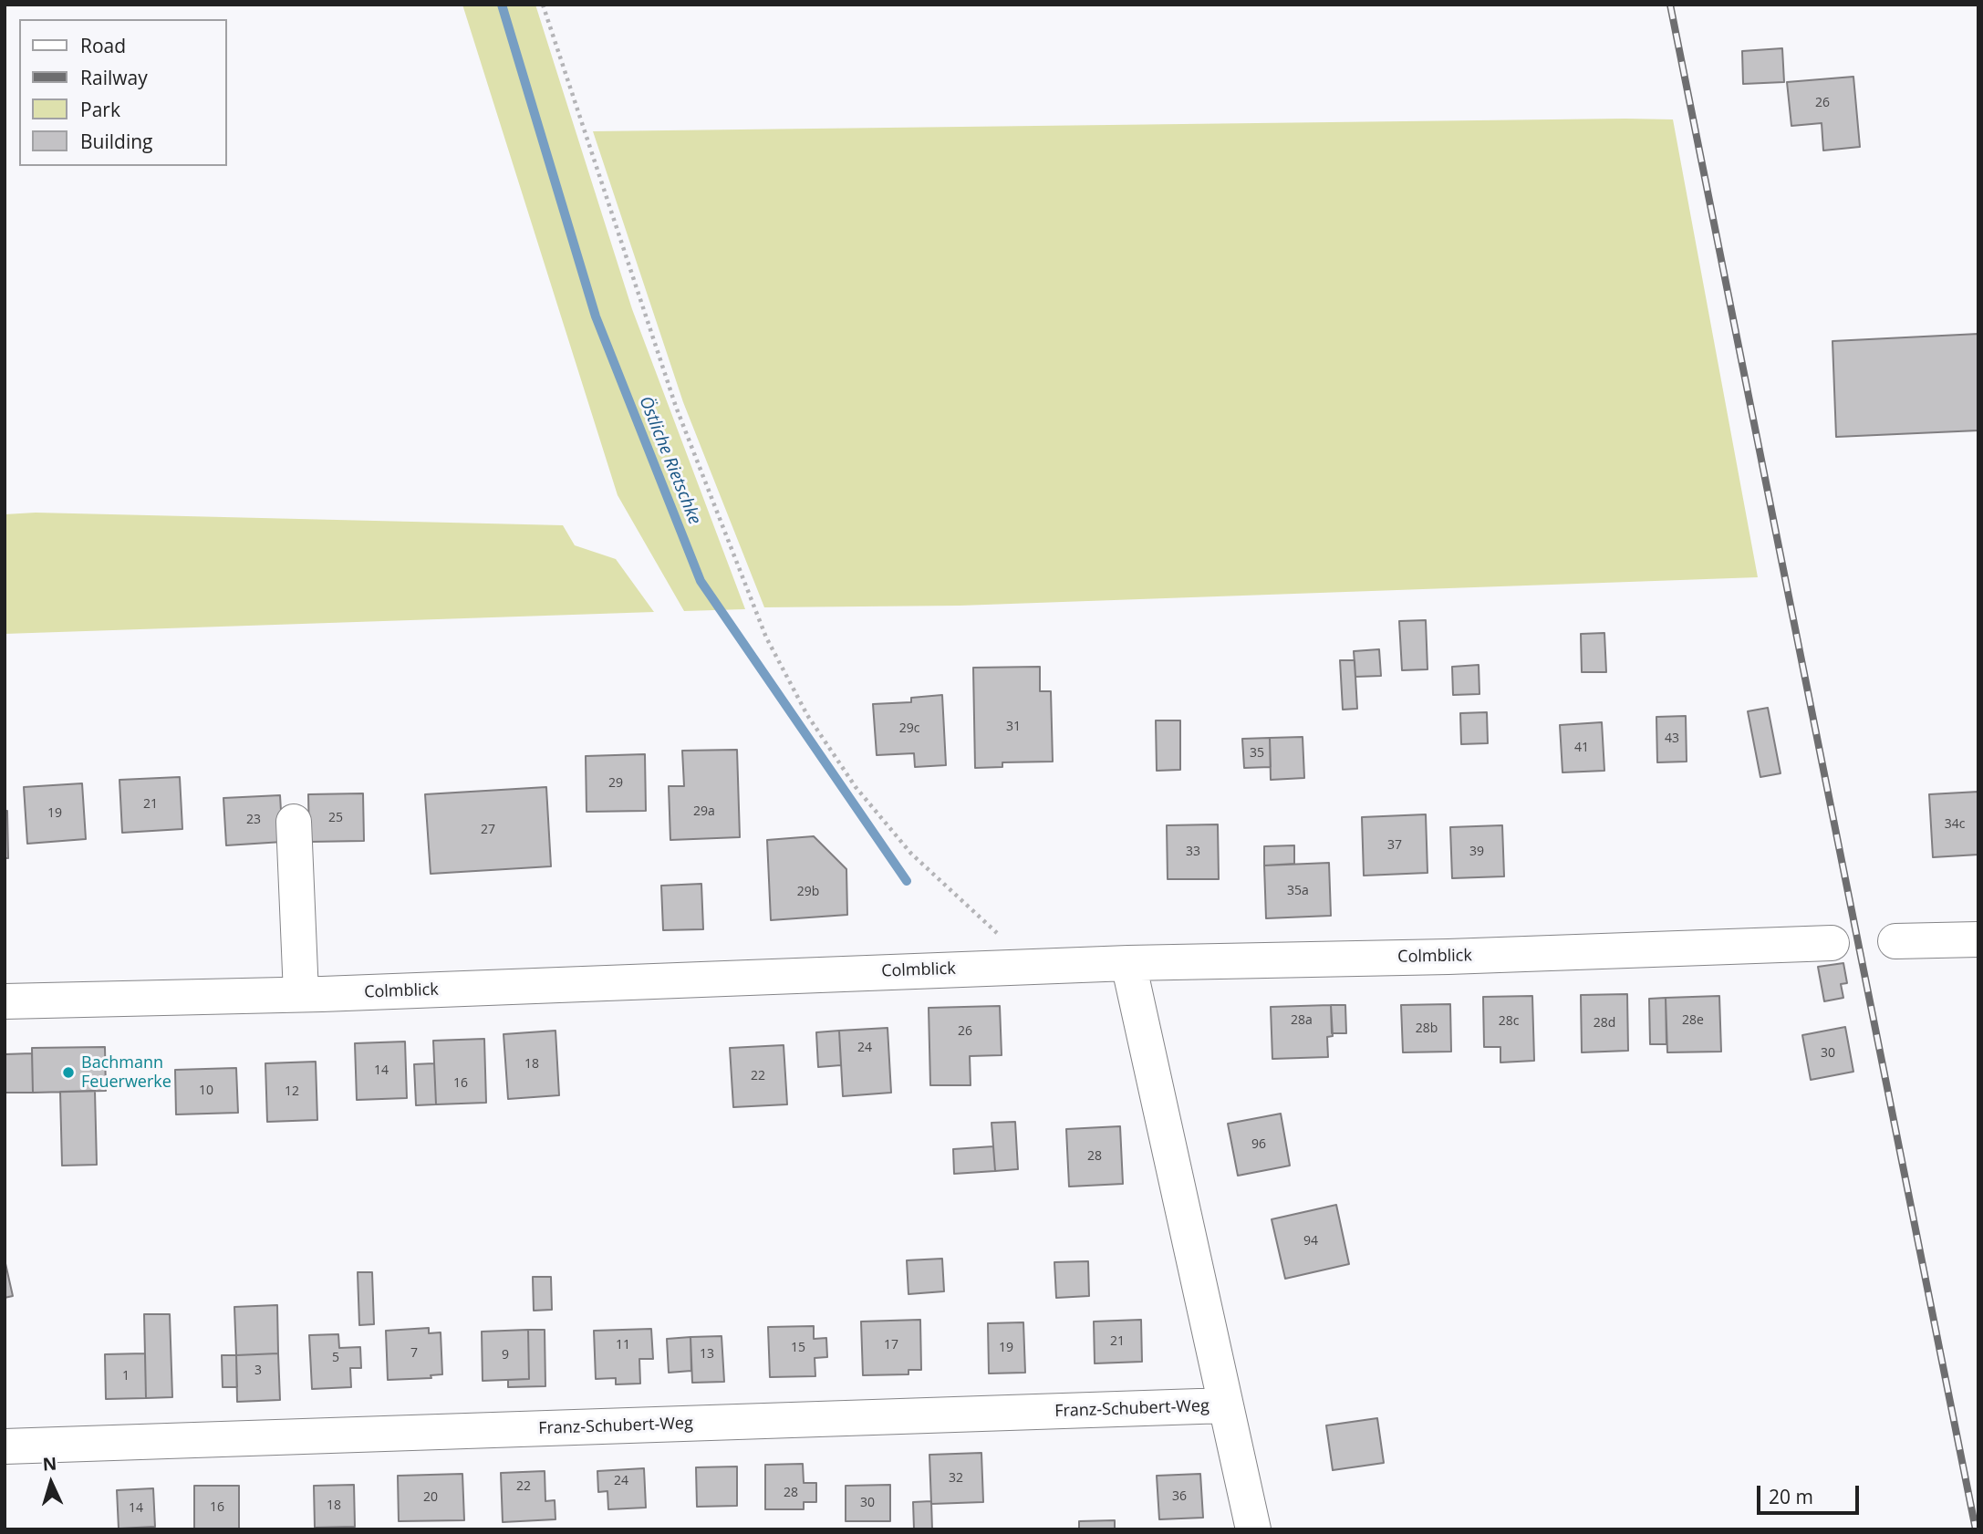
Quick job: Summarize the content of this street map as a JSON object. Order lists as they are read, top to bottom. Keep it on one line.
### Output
{"streets":{"street":["Colmblick","Franz-Schubert-Weg"]},"crossings":[["Colmblick","Franz-Schubert-Weg"]],"water":["Östliche Rietschke"],"places":["Bachmann Feuerwerke"],"house_numbers":["26","31","29c","43","41","35","29","21","29a","19","25","23","34c","27","37","33","39","35a","29b","28a","28e","28c","28d","28b","26","24","30","18","14","22","16","10","12","96","28","94","21","11","17","15","19","7","13","9","5","3","1","32","24","22","28","36","20","30","18","16","14"],"legend":["Road","Railway","Park","Building"],"scale_bar":"20 m","north":"top"}
